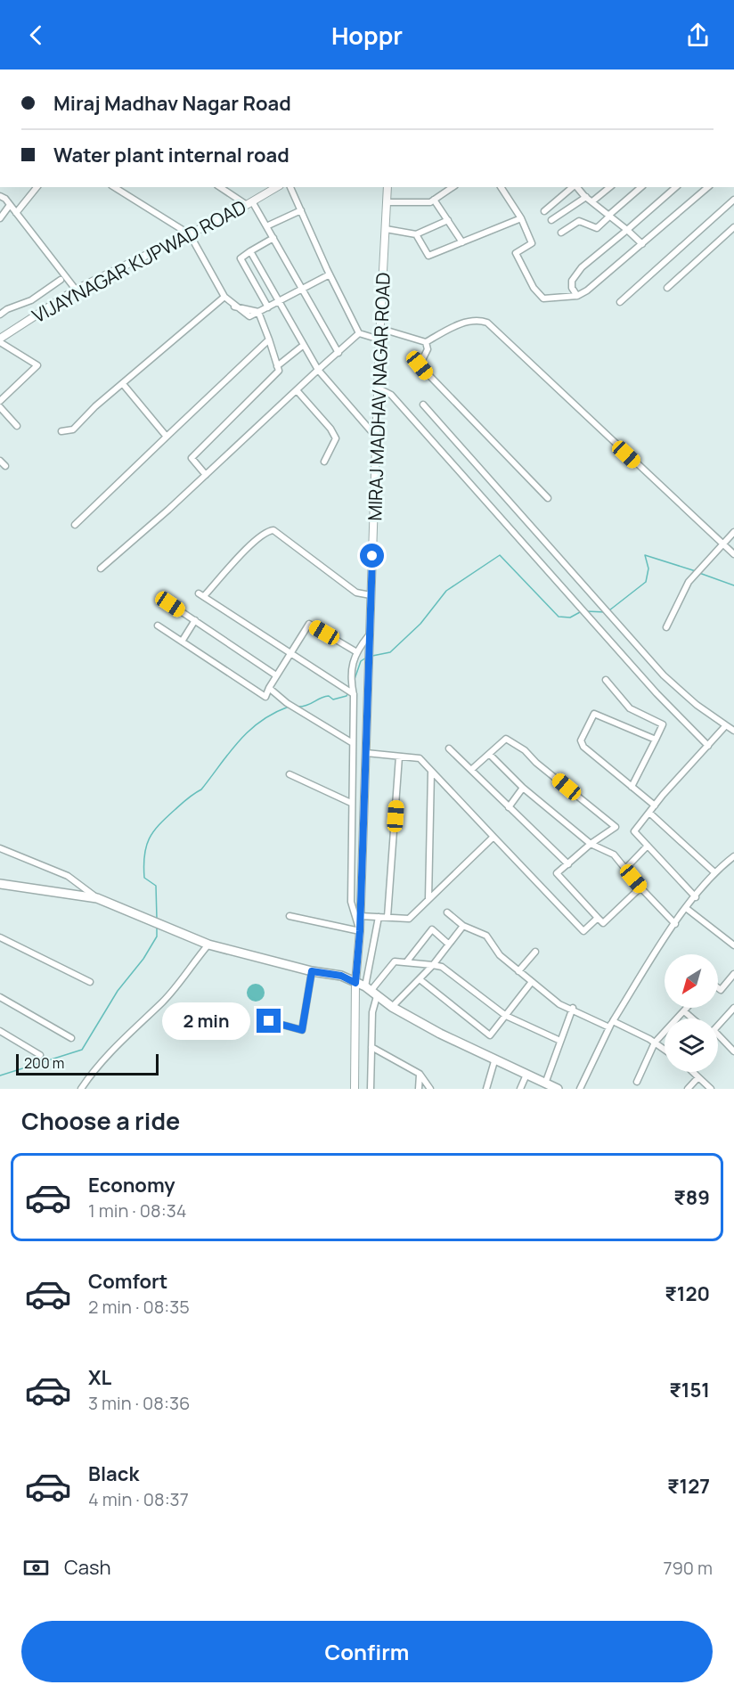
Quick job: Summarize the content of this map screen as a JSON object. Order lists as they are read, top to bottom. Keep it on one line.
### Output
{"streets":{"street":["VIJAYNAGAR KUPWAD ROAD","MIRAJ MADHAV NAGAR ROAD"]},"scale_bar":"200 m","north":"bottom left","page":{"header":"Hoppr","banner":["Miraj Madhav Nagar Road","Water plant internal road"],"bubble":"2 min","scale":"200 m","heading":"Choose a ride","list":[{"name":"Economy","note":"1 min · 08:34","value":"₹89"},{"name":"Comfort","note":"2 min · 08:35","value":"₹120"},{"name":"XL","note":"3 min · 08:36","value":"₹151"},{"name":"Black","note":"4 min · 08:37","value":"₹127"}],"pay":["Cash","790 m"],"buttons":"Confirm"}}
